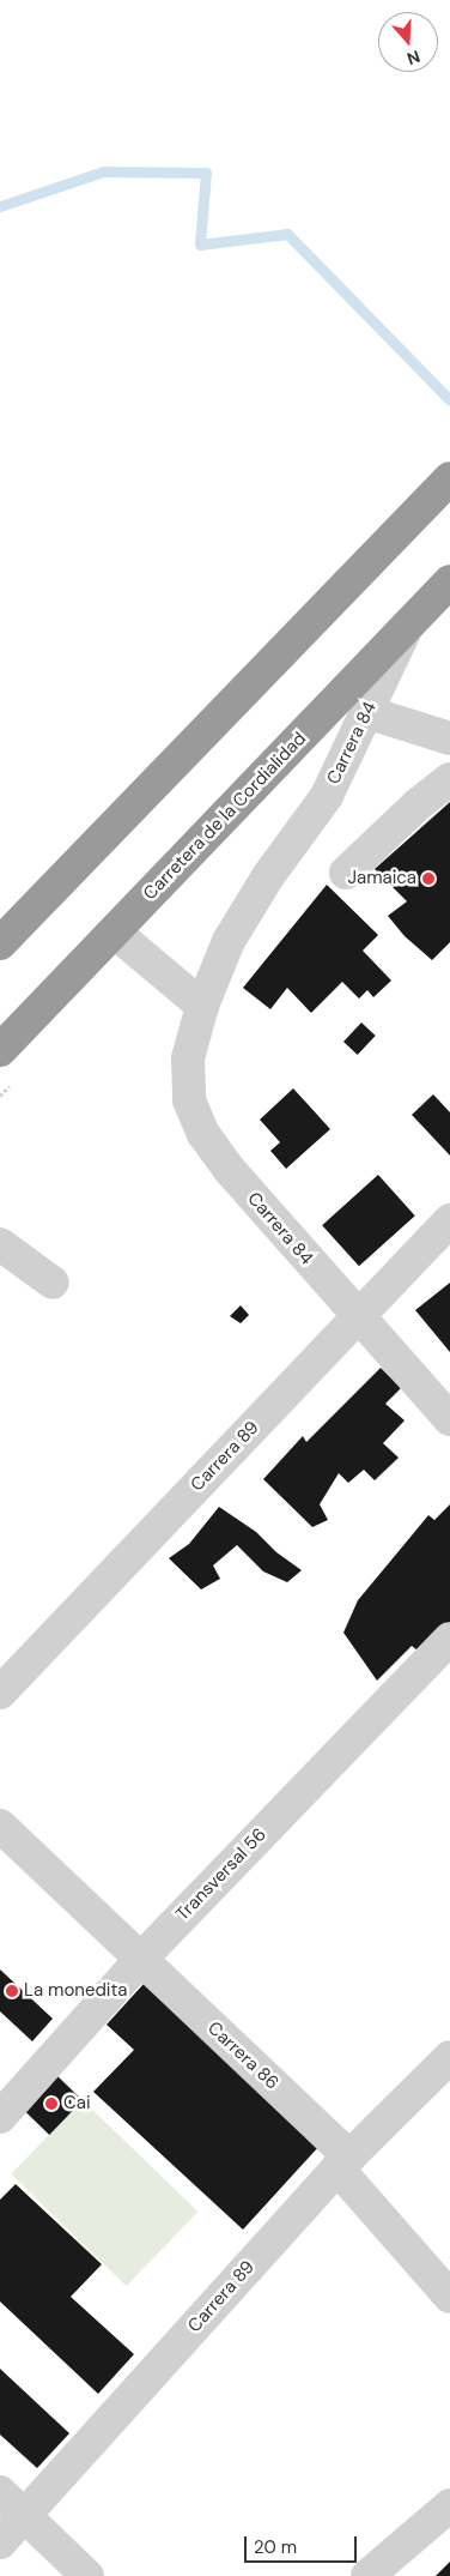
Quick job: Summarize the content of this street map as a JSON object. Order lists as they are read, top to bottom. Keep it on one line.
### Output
{"streets":{"highway":["Carretera de la Cordialidad"],"street":["Carrera 84","Carrera 89","Transversal 56","Carrera 86"]},"crossings":[["Carrera 84","Carretera de la Cordialidad"],["Carrera 84","Carrera 89"],["Carrera 89","Carrera 86"],["Transversal 56","Carrera 86"]],"places":["Jamaica","La monedita","Cai"],"scale_bar":"20 m","north":"bottom"}
